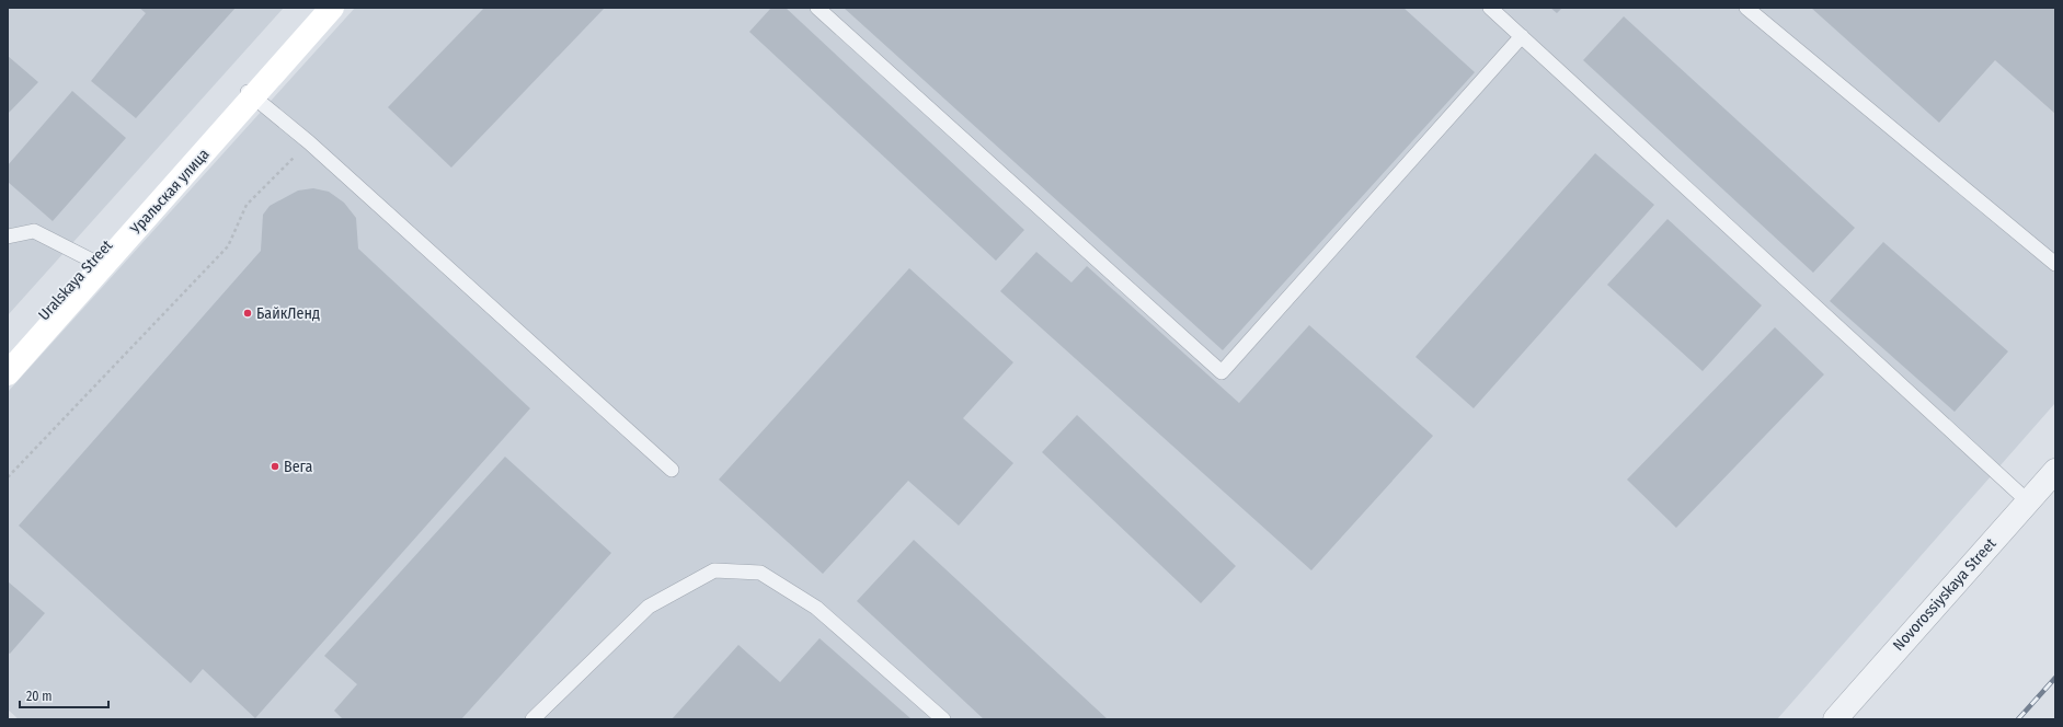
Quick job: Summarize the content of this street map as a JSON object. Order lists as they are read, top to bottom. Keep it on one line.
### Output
{"streets":{"main road":["Уральская улица","Uralskaya Street"],"street":["Novorossiyskaya Street"]},"crossings":[["Уральская улица","Uralskaya Street"]],"places":["БайкЛенд","Вега"],"scale_bar":"20 m"}
